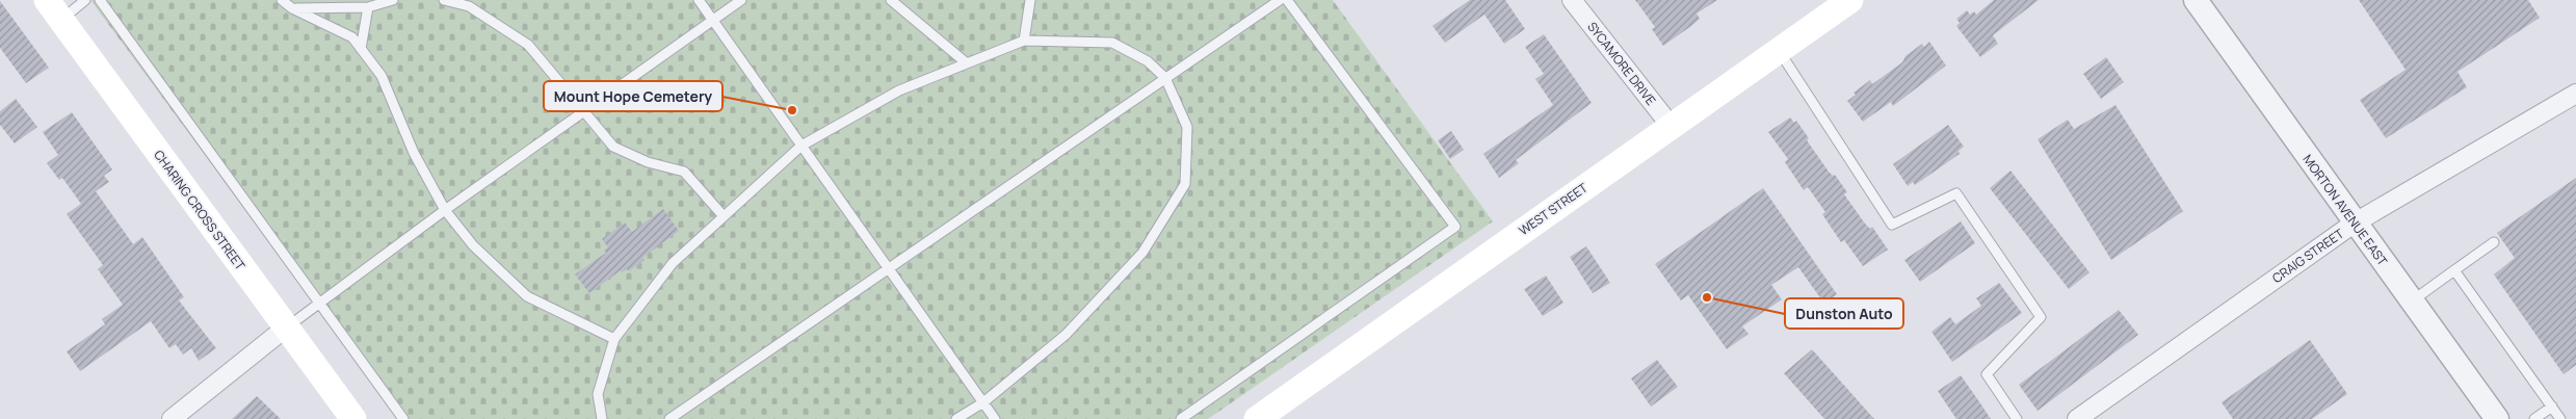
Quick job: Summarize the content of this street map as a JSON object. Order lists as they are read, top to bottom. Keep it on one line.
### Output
{"streets":{"main road":["WEST STREET","CHARING CROSS STREET"],"street":["SYCAMORE DRIVE","MORTON AVENUE EAST","CRAIG STREET"]},"crossings":[["SYCAMORE DRIVE","WEST STREET"],["MORTON AVENUE EAST","CRAIG STREET"]],"places":["Mount Hope Cemetery","Dunston Auto"]}
